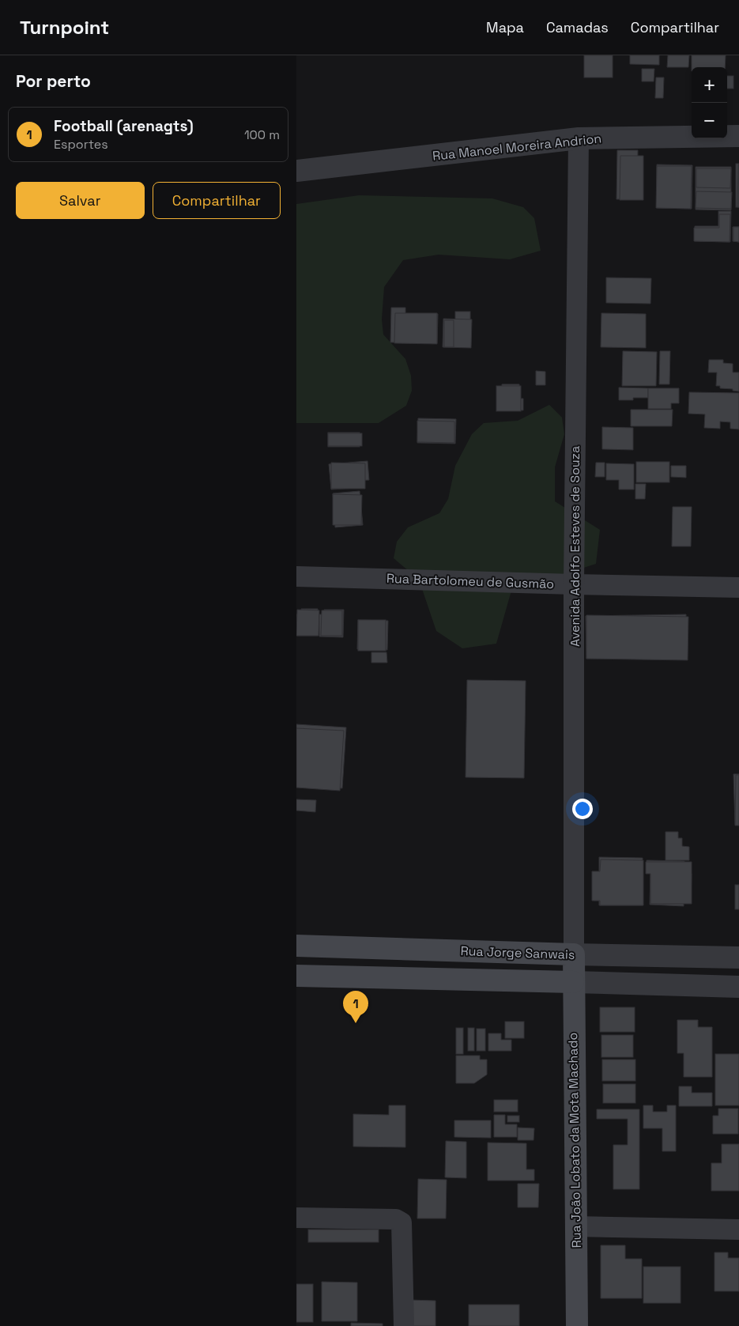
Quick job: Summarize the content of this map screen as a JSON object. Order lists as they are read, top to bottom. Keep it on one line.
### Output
{"streets":{"main road":["Rua Jorge Sanwais","Rua João Lobato da Mota Machado"],"street":["Rua Manoel Moreira Andrion","Avenida Adolfo Esteves de Souza","Rua Bartolomeu de Gusmão"]},"crossings":[["Rua Manoel Moreira Andrion","Avenida Adolfo Esteves de Souza"],["Avenida Adolfo Esteves de Souza","Rua Bartolomeu de Gusmão"],["Avenida Adolfo Esteves de Souza","Rua Jorge Sanwais"],["Avenida Adolfo Esteves de Souza","Rua João Lobato da Mota Machado"],["Rua Jorge Sanwais","Rua João Lobato da Mota Machado"]],"page":{"header":"Turnpoint","nav":["Mapa","Camadas","Compartilhar"],"heading":"Por perto","map_buttons":["+","−"],"list":[{"mark":"1","name":"Football (arenagts)","note":"Esportes","value":"100 m"}],"buttons":["Salvar","Compartilhar"],"pins":"1"}}
